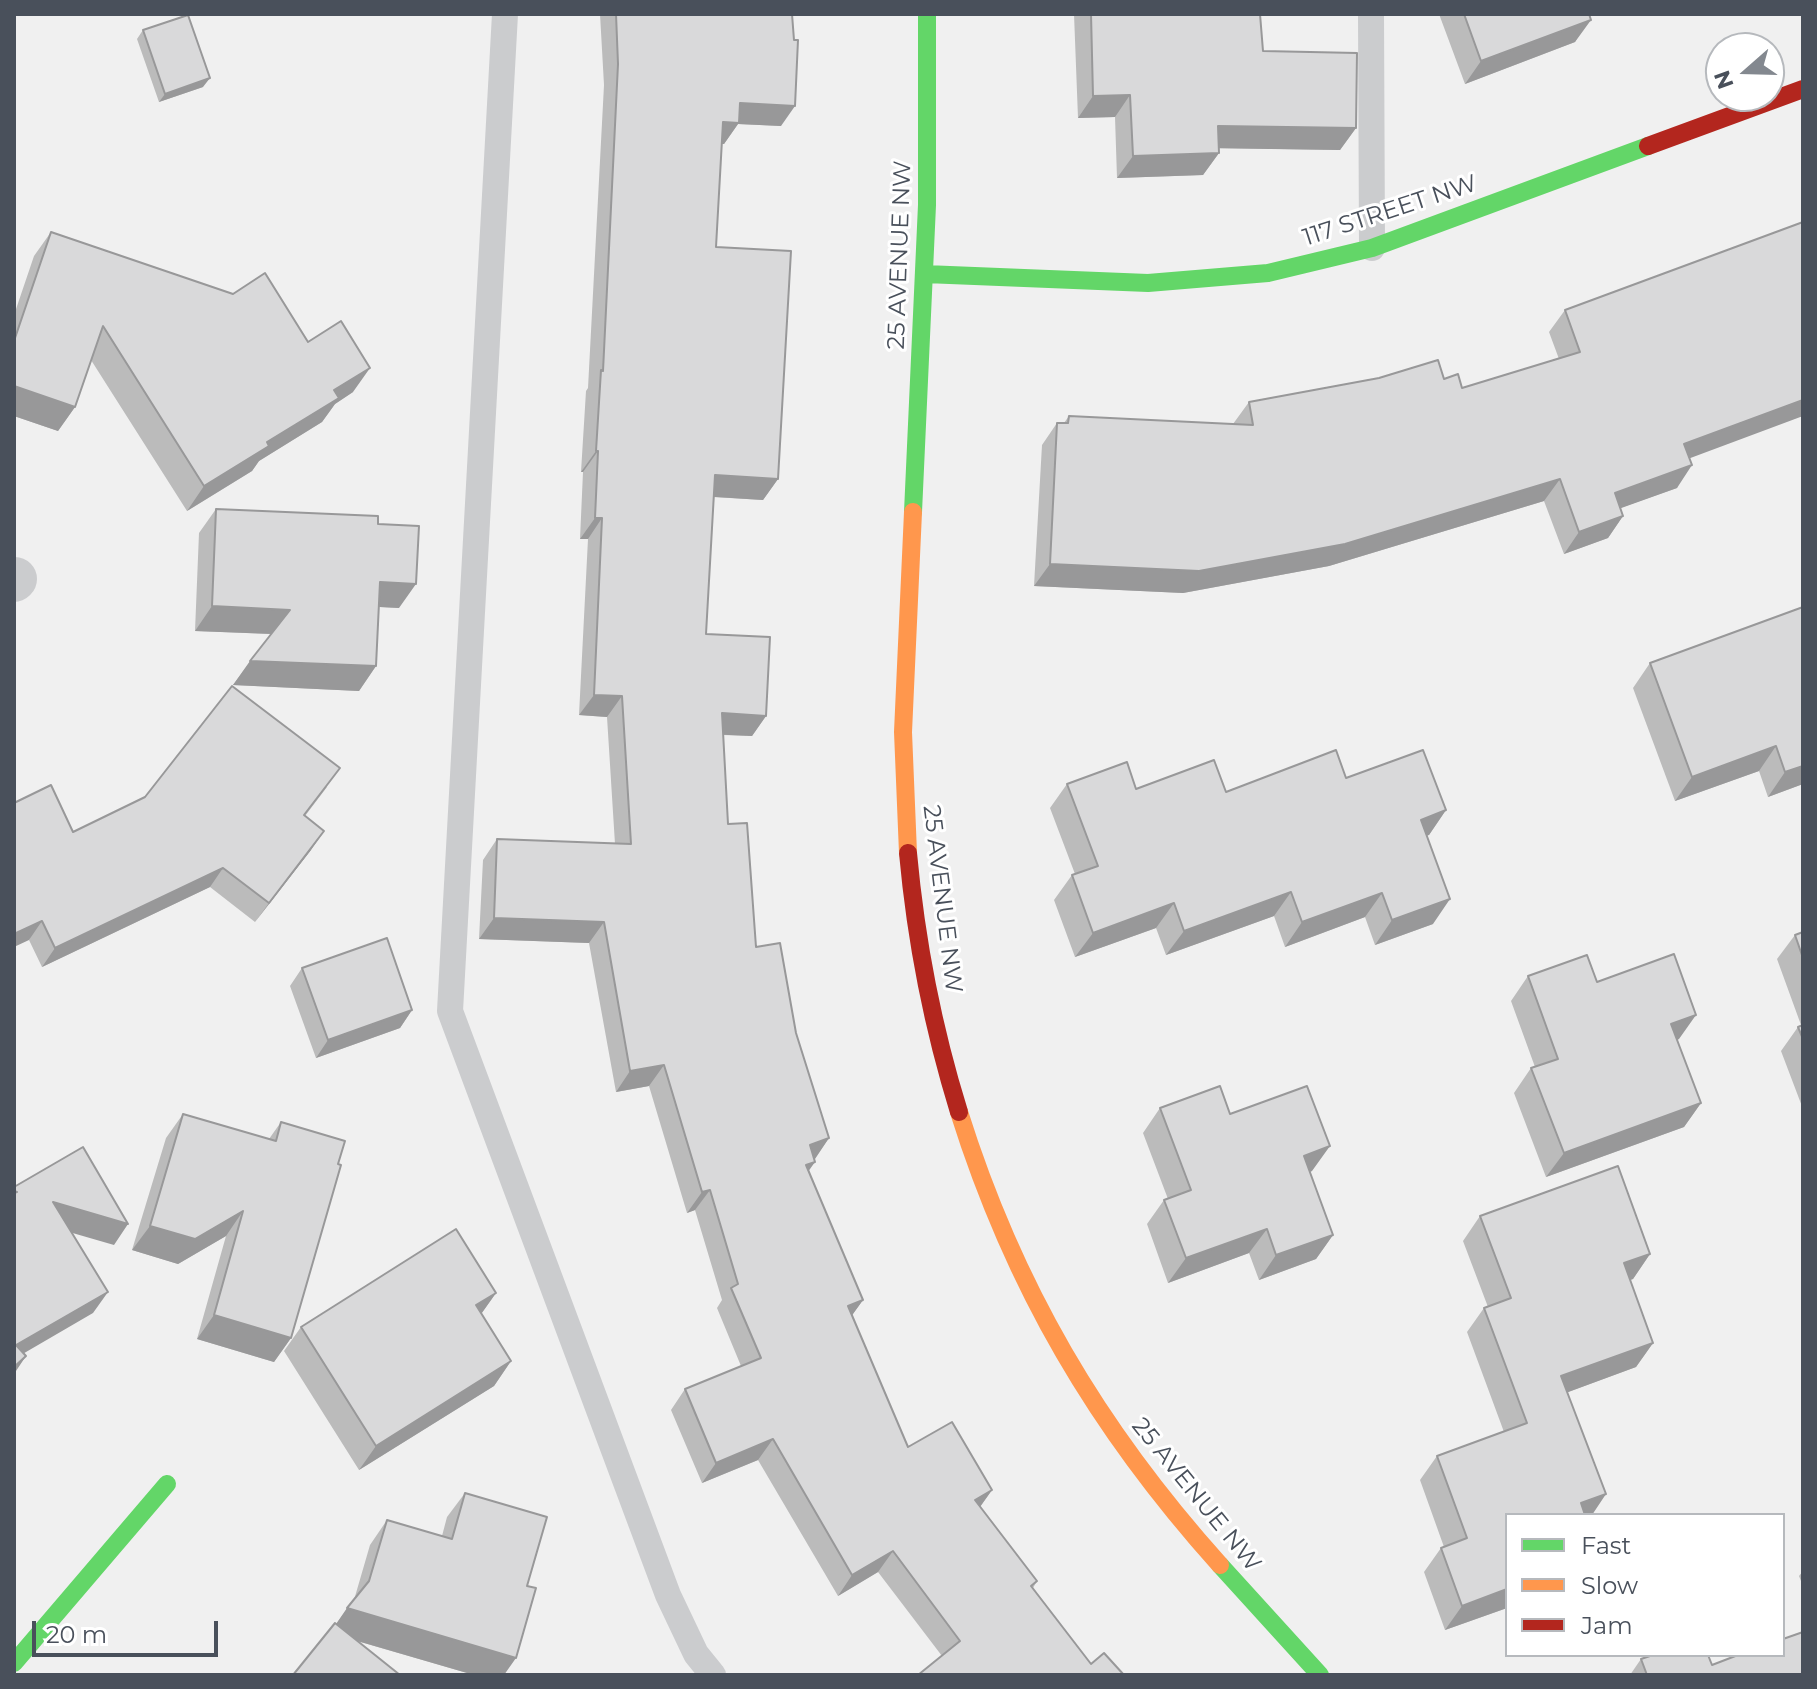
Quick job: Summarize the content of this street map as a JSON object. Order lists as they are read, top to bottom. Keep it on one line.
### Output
{"streets":{"street":["117 STREET NW","25 AVENUE NW"]},"crossings":[["117 STREET NW","25 AVENUE NW"]],"legend":["Fast","Slow","Jam"],"scale_bar":"20 m","north":"left"}
